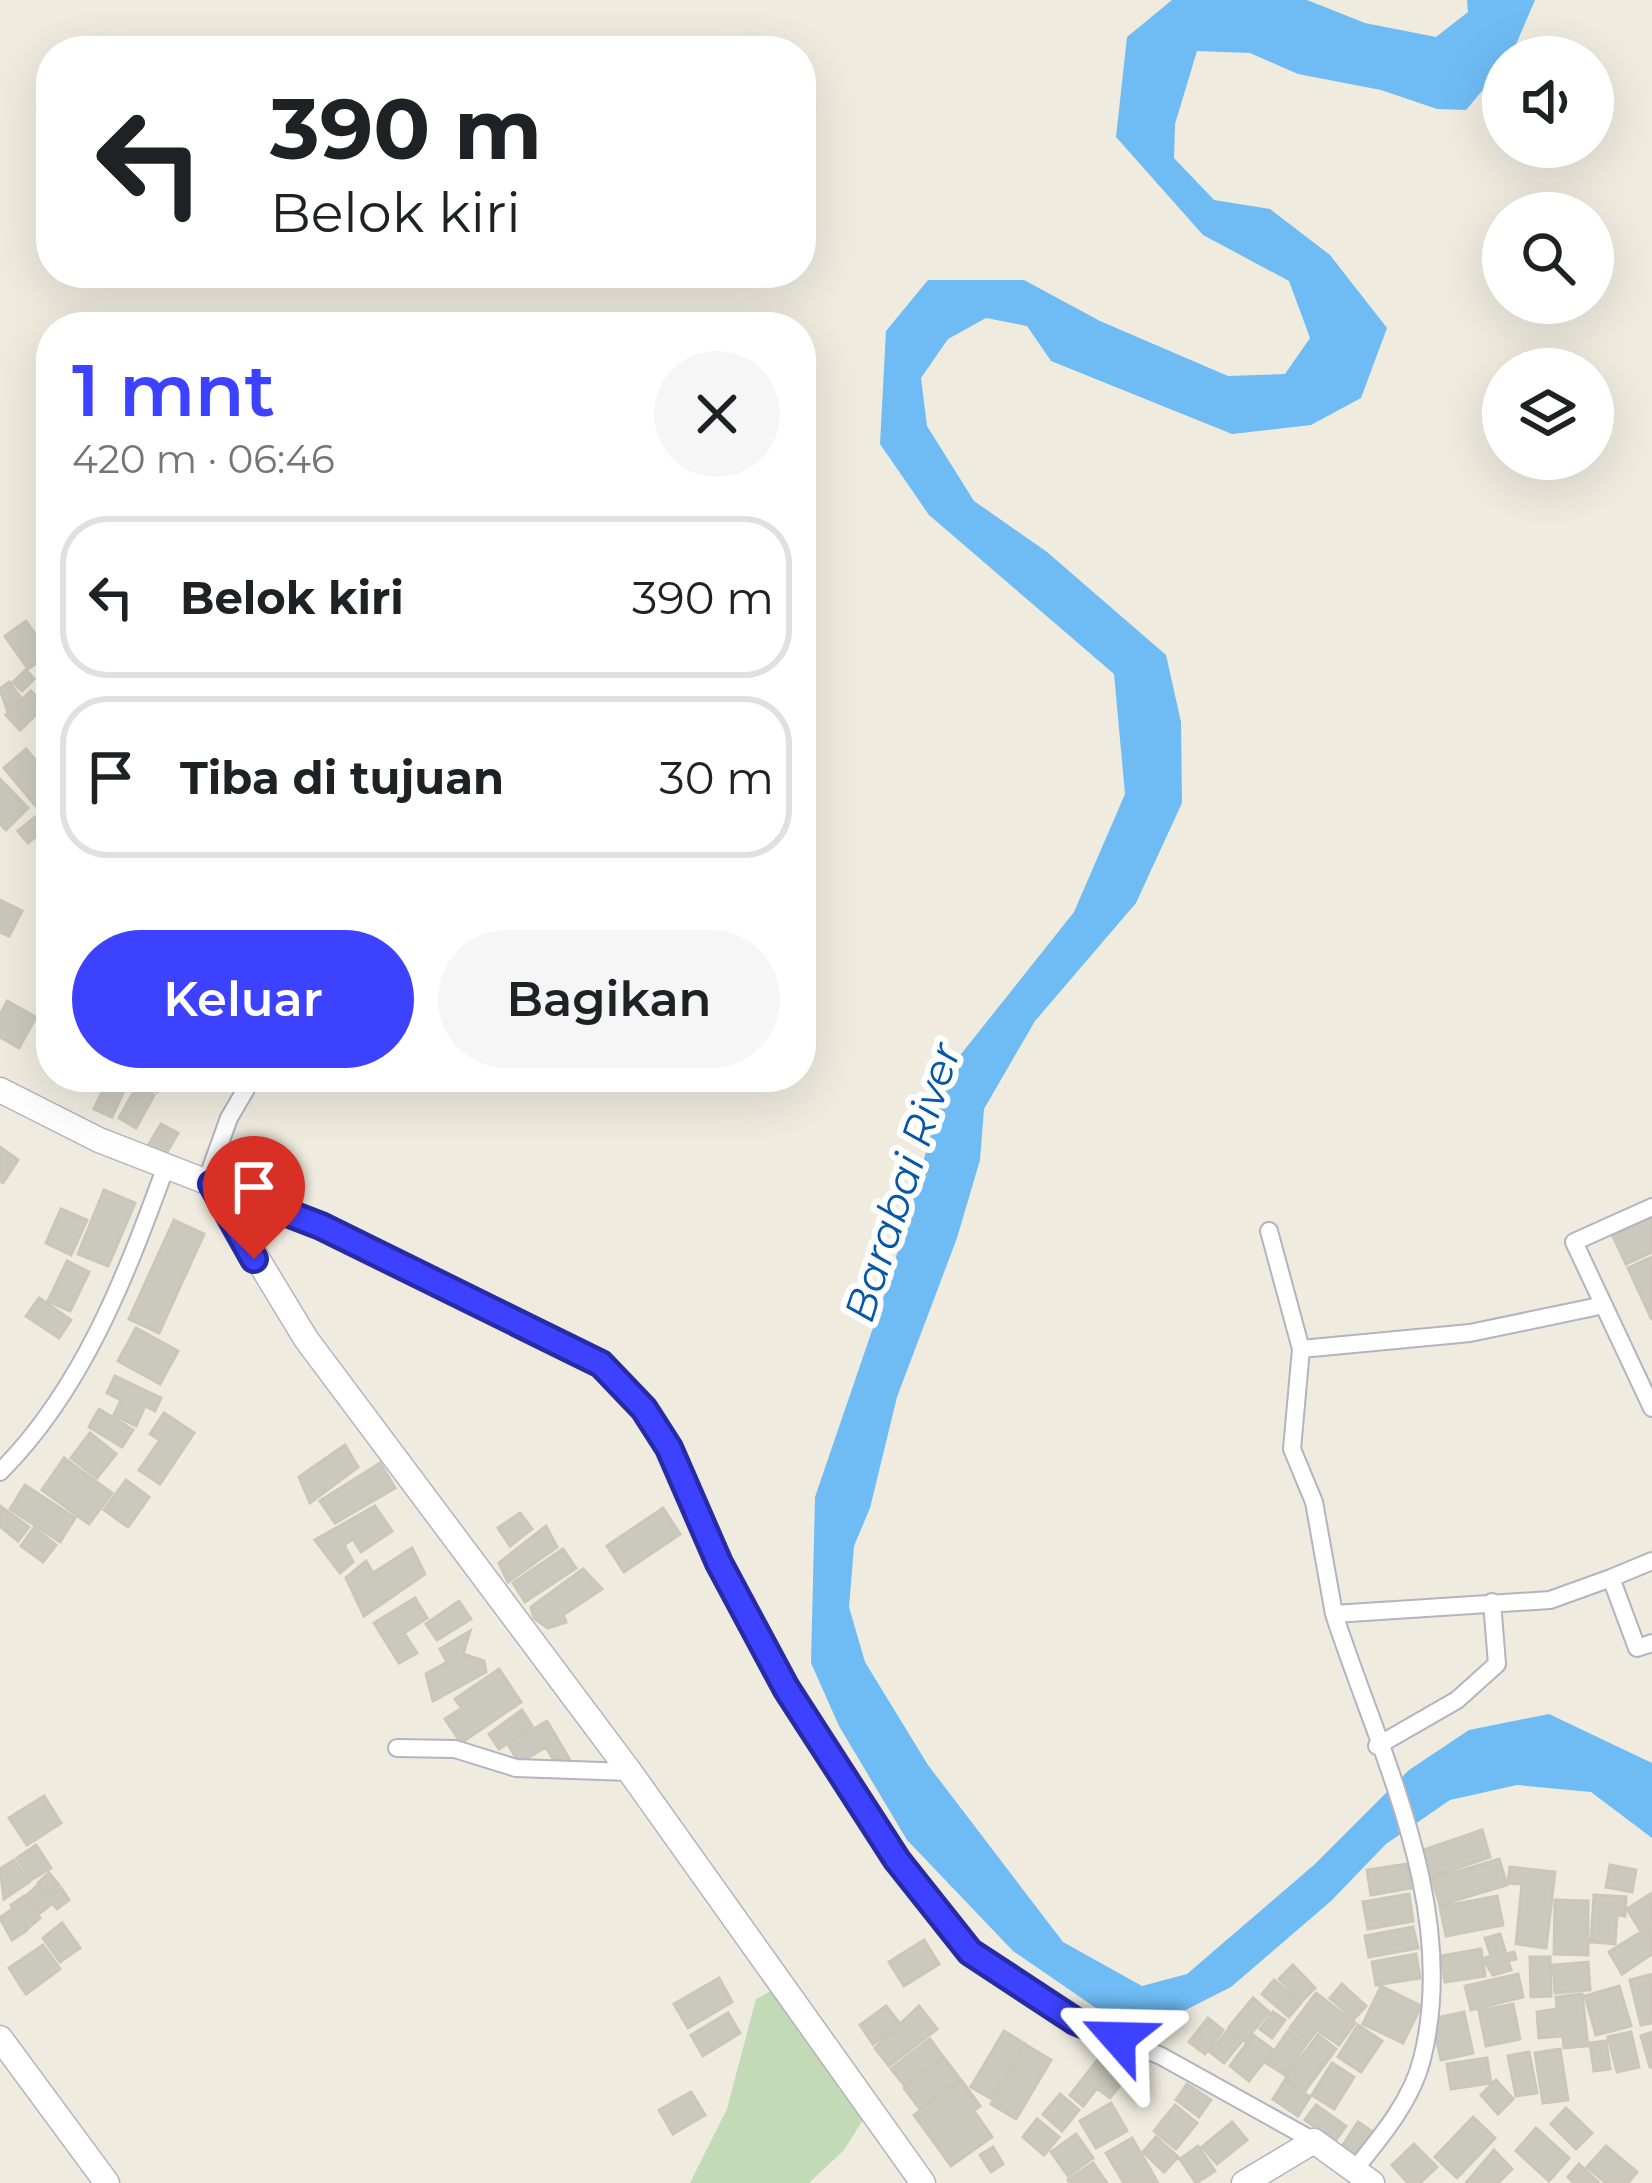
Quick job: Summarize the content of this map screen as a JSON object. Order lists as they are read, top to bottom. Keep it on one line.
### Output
{"water":["Barabai River"],"page":{"turn":["390 m","Belok kiri"],"heading":["1 mnt","420 m · 06:46"],"list":[{"name":"Belok kiri","value":"390 m"},{"name":"Tiba di tujuan","value":"30 m"}],"buttons":["Keluar","Bagikan"]}}
